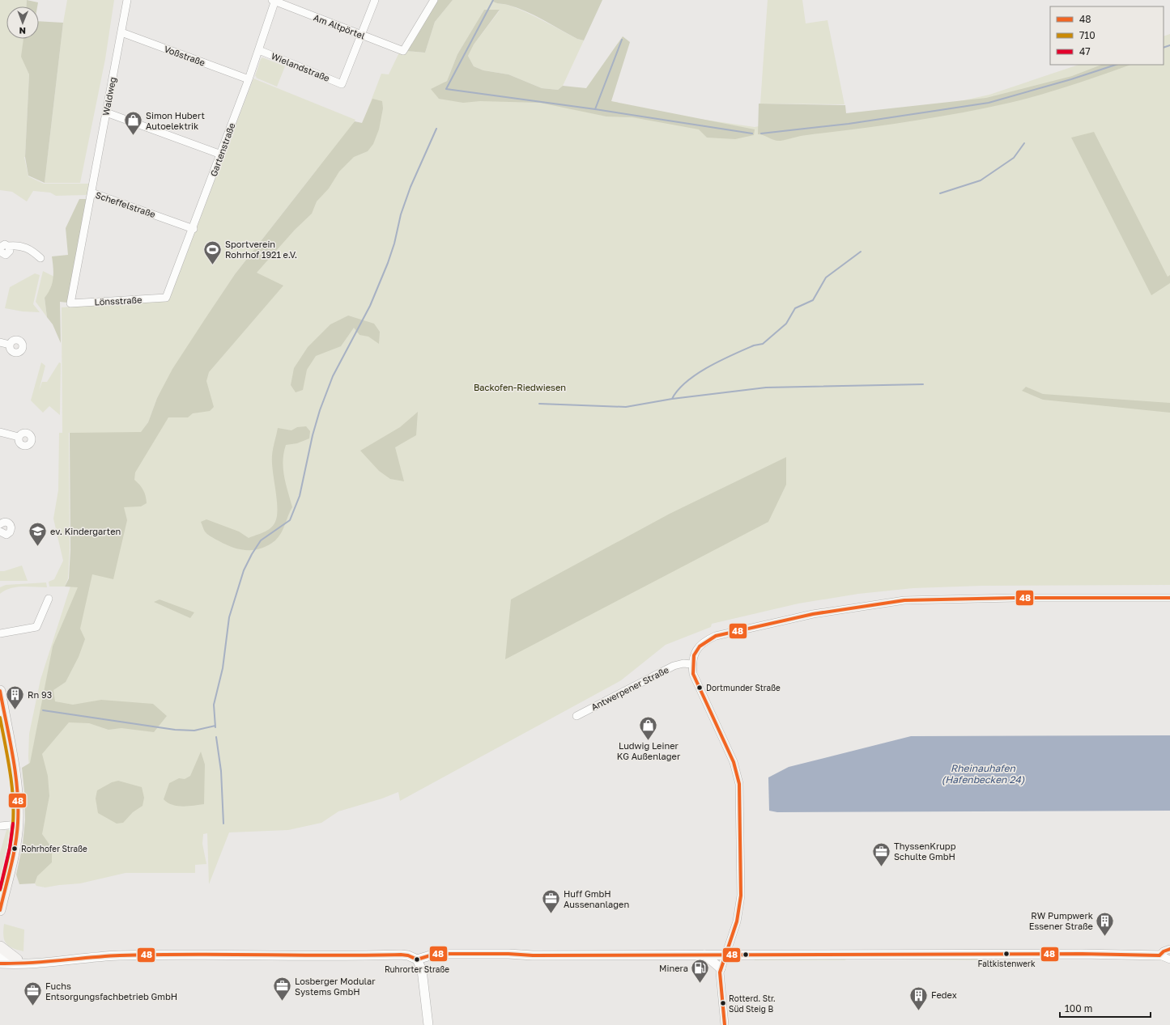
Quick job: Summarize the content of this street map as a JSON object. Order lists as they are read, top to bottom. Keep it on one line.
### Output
{"streets":{"street":["Am Altpörtel","Voßstraße","Wielandstraße","Waldweg","Gartenstraße","Scheffelstraße","Lönsstraße","Antwerpener Straße"]},"crossings":[["Am Altpörtel","Wielandstraße"],["Am Altpörtel","Gartenstraße"],["Voßstraße","Waldweg"],["Voßstraße","Gartenstraße"],["Wielandstraße","Gartenstraße"],["Waldweg","Scheffelstraße"],["Gartenstraße","Scheffelstraße"],["Gartenstraße","Lönsstraße"],["Scheffelstraße","Lönsstraße"]],"water":["Rheinauhafen (Hafenbecken 24)"],"parks":["Backofen-Riedwiesen"],"places":{"shop":["Simon Hubert Autoelektrik","Ludwig Leiner KG Außenlager"],"sports":["Sportverein Rohrhof 1921 e.V."],"school or university":["ev. Kindergarten"],"other":["Dortmunder Straße","Rohrhofer Straße","Faltkistenwerk","Ruhrorter Straße","Rotterd. Str. Süd Steig B"],"building":["Rn 93","RW Pumpwerk Essener Straße","Fedex"],"office":["ThyssenKrupp Schulte GmbH","Huff GmbH Aussenanlagen","Losberger Modular Systems GmbH","Fuchs Entsorgungsfachbetrieb GmbH"],"fuel station":["Minera"]},"lines":["transit line 48","transit line 710","transit line 47"],"legend":["48","710","47"],"scale_bar":"100 m","north":"bottom"}
